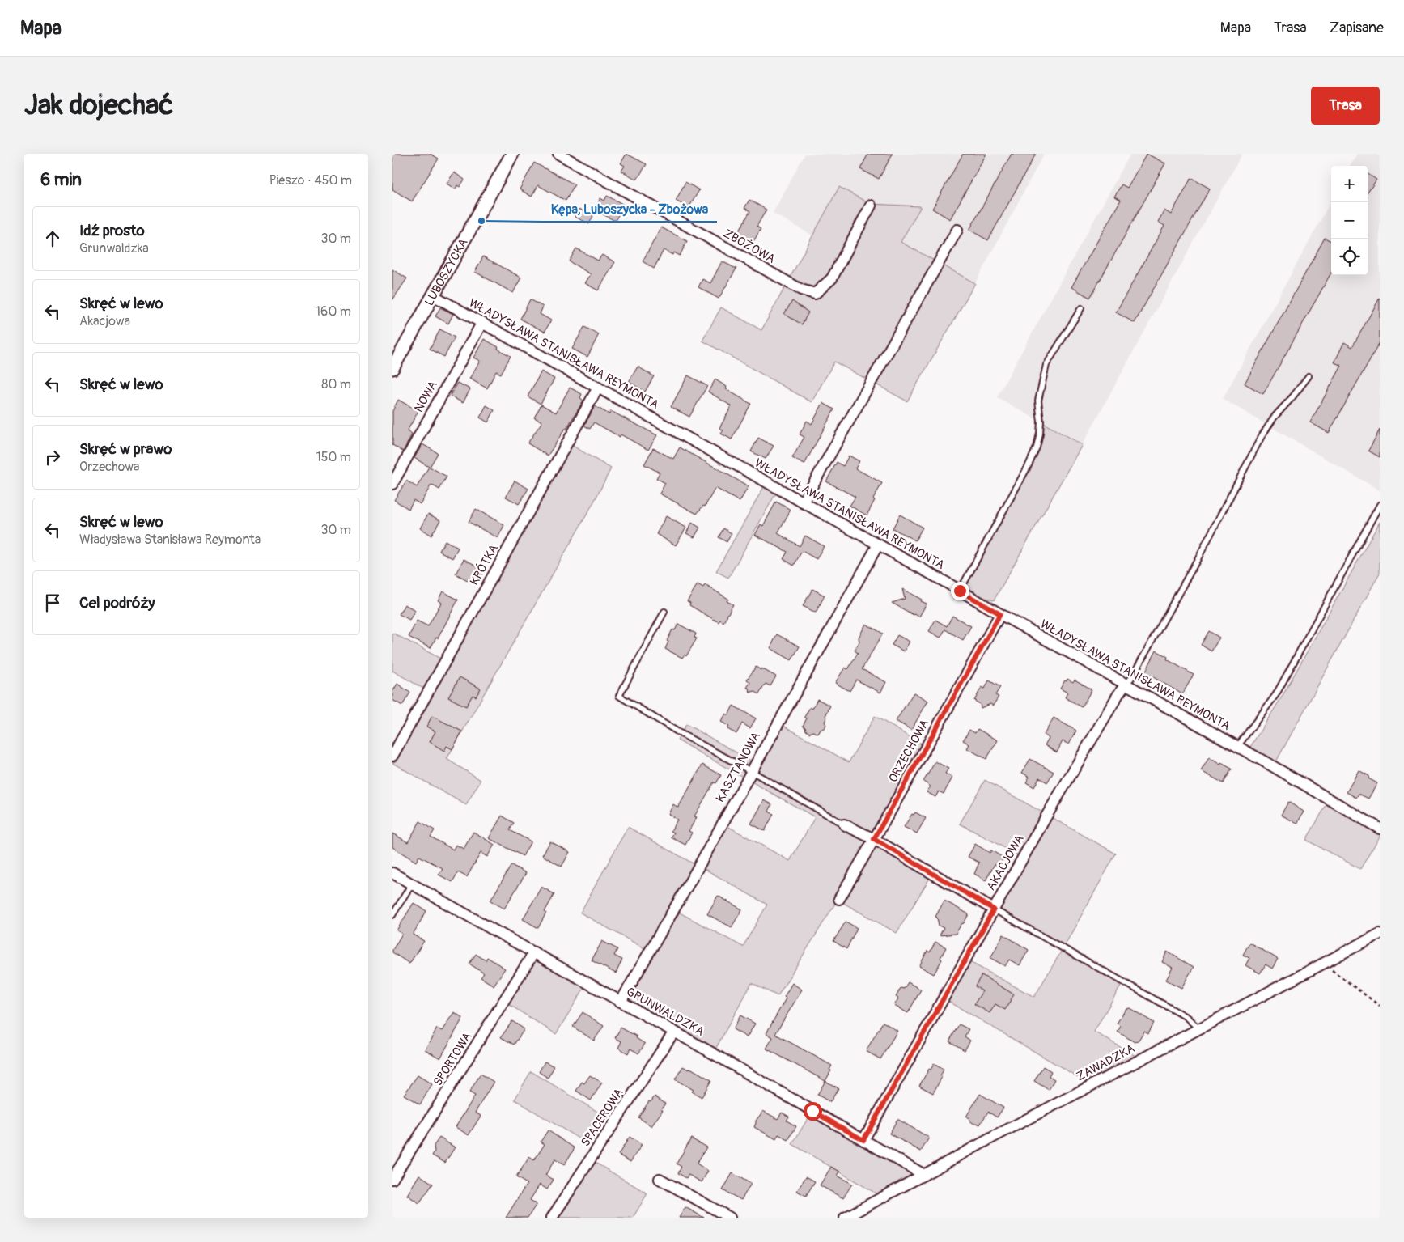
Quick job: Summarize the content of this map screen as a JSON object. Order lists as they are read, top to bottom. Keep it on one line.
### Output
{"streets":{"street":["ZBOŻOWA","LUBOSZYCKA","WŁADYSŁAWA STANISŁAWA REYMONTA","NOWA","KRÓTKA","ORZECHOWA","KASZTANOWA","AKACJOWA","GRUNWALDZKA","SPORTOWA","ZAWADZKA","SPACEROWA"]},"crossings":[["LUBOSZYCKA","WŁADYSŁAWA STANISŁAWA REYMONTA"],["WŁADYSŁAWA STANISŁAWA REYMONTA","NOWA"],["WŁADYSŁAWA STANISŁAWA REYMONTA","KRÓTKA"],["WŁADYSŁAWA STANISŁAWA REYMONTA","ORZECHOWA"],["WŁADYSŁAWA STANISŁAWA REYMONTA","KASZTANOWA"],["WŁADYSŁAWA STANISŁAWA REYMONTA","AKACJOWA"],["KASZTANOWA","GRUNWALDZKA"],["AKACJOWA","GRUNWALDZKA"],["GRUNWALDZKA","SPORTOWA"],["GRUNWALDZKA","ZAWADZKA"],["GRUNWALDZKA","SPACEROWA"]],"places":["Kępa, Luboszycka - Zbożowa"],"page":{"header":"Mapa","nav":["Mapa","Trasa","Zapisane"],"buttons":"Trasa","title":"Jak dojechać","heading":["6 min","Pieszo · 450 m"],"map_buttons":["+","−"],"list":[["Idź prosto","Grunwaldzka","30 m"],["Skręć w lewo","Akacjowa","160 m"],["Skręć w lewo","80 m"],["Skręć w prawo","Orzechowa","150 m"],["Skręć w lewo","Władysława Stanisława Reymonta","30 m"],"Cel podróży"]}}
